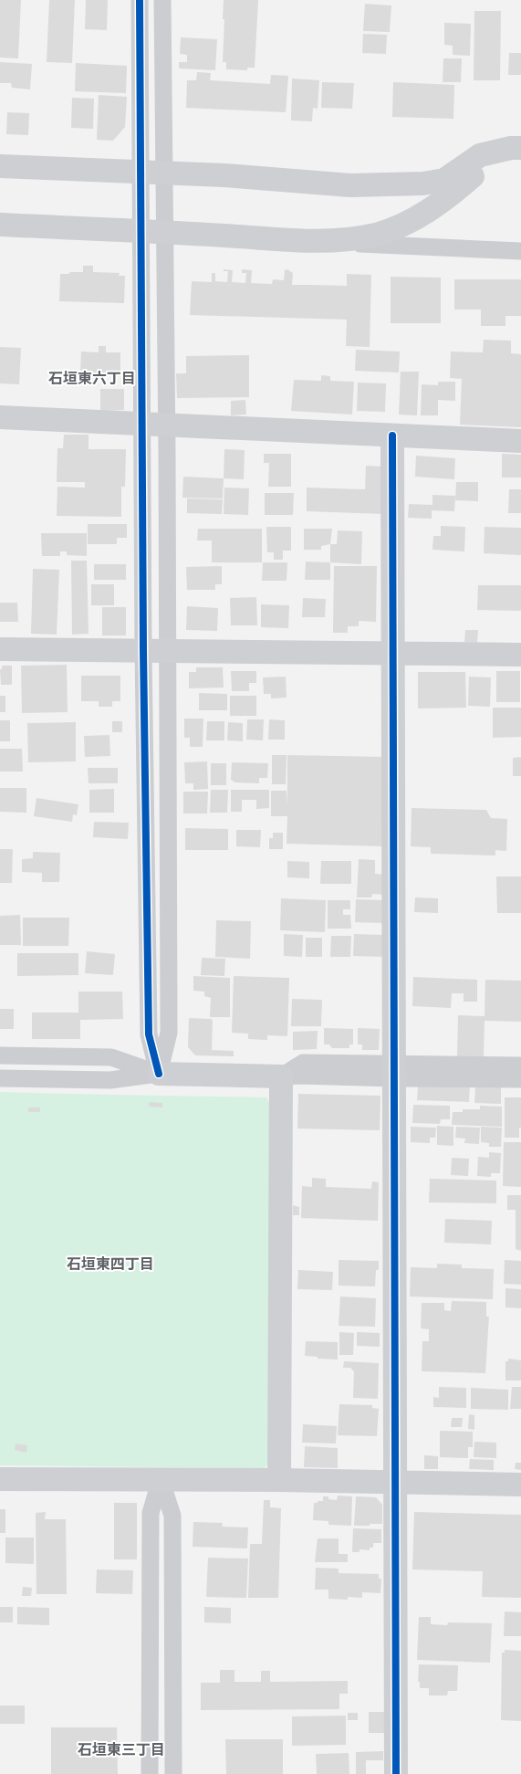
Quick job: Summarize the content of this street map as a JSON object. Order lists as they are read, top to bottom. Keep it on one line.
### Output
{"districts":["石垣東六丁目","石垣東四丁目","石垣東三丁目"]}
